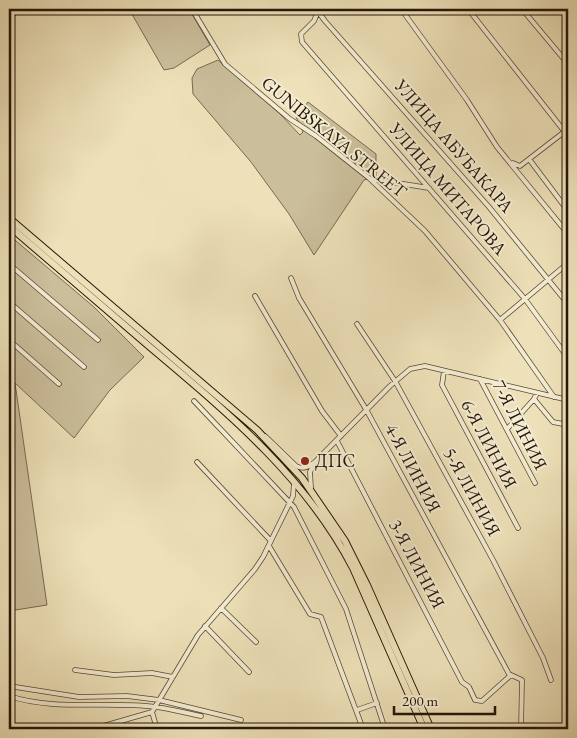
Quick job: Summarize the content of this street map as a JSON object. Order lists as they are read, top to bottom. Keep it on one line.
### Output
{"streets":{"street":["GUNIBSKAYA STREET","УЛИЦА АБУБАКАРА","УЛИЦА МИТАРОВА","7-Я ЛИНИЯ","6-Я ЛИНИЯ","4-Я ЛИНИЯ","5-Я ЛИНИЯ","3-Я ЛИНИЯ"]},"crossings":[["УЛИЦА АБУБАКАРА","УЛИЦА МИТАРОВА"],["4-Я ЛИНИЯ","3-Я ЛИНИЯ"]],"places":["ДПС"],"scale_bar":"200 m"}
